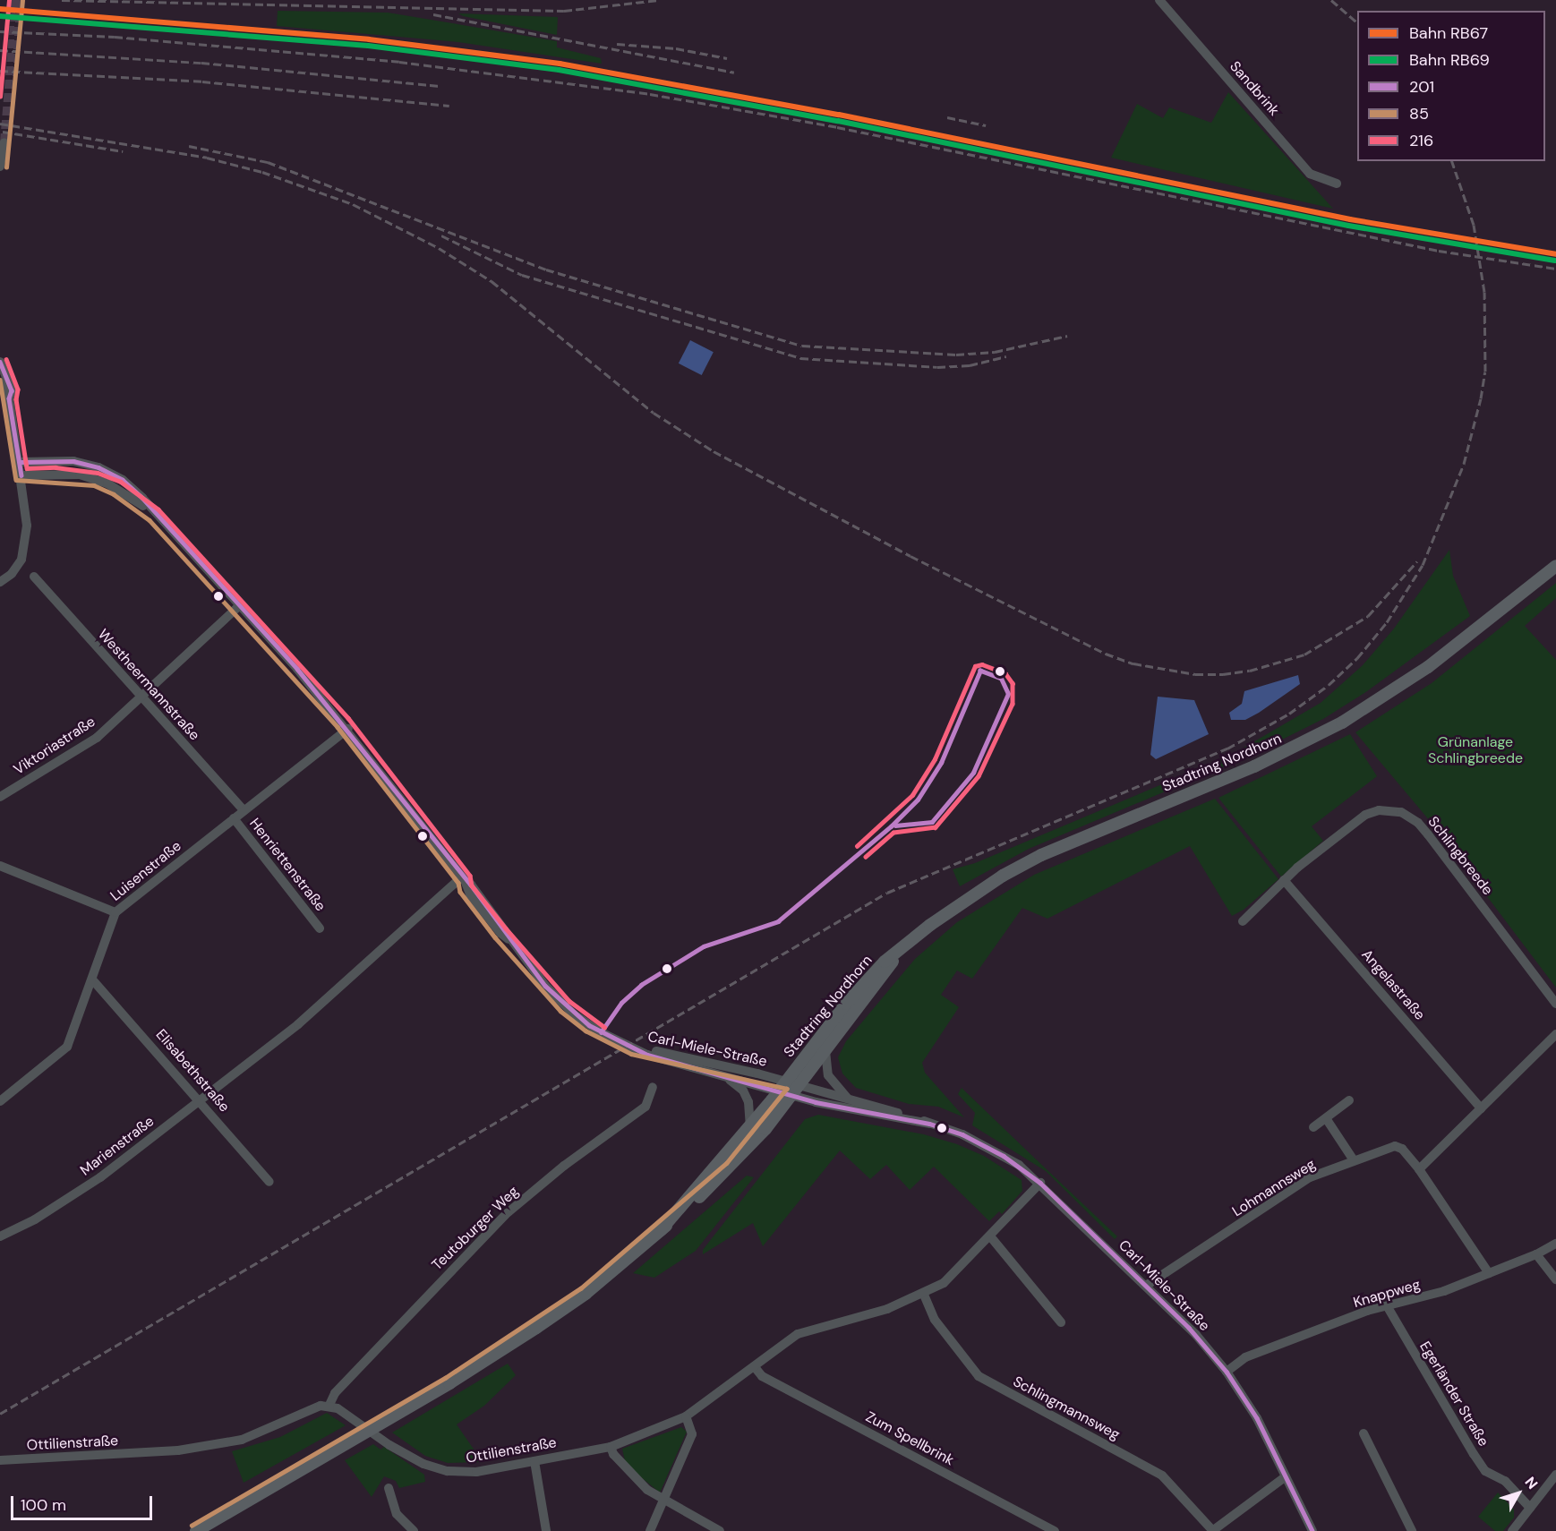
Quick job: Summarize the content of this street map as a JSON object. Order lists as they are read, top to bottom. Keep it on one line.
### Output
{"streets":{"main road":["Stadtring Nordhorn"],"street":["Sandbrink","Westheermannstraße","Viktoriastraße","Schlingbreede","Henriettenstraße","Luisenstraße","Angelastraße","Carl-Miele-Straße","Elisabethstraße","Marienstraße","Lohmannsweg","Teutoburger Weg","Knappweg","Egerländer Straße","Schlingmannsweg","Zum Spellbrink","Ottilienstraße"]},"crossings":[["Westheermannstraße","Viktoriastraße"],["Westheermannstraße","Luisenstraße"],["Viktoriastraße","Carl-Miele-Straße"],["Stadtring Nordhorn","Carl-Miele-Straße"],["Schlingbreede","Angelastraße"],["Henriettenstraße","Luisenstraße"],["Luisenstraße","Carl-Miele-Straße"],["Luisenstraße","Elisabethstraße"],["Carl-Miele-Straße","Marienstraße"],["Carl-Miele-Straße","Lohmannsweg"],["Carl-Miele-Straße","Knappweg"],["Carl-Miele-Straße","Ottilienstraße"],["Elisabethstraße","Marienstraße"],["Lohmannsweg","Knappweg"],["Teutoburger Weg","Ottilienstraße"],["Knappweg","Egerländer Straße"],["Schlingmannsweg","Ottilienstraße"],["Zum Spellbrink","Ottilienstraße"]],"parks":["Grünanlage Schlingbreede"],"lines":["transit line 216","transit line 85","rail line RB67","rail line RB69","transit line 201"],"legend":["Bahn RB67","Bahn RB69","201","85","216"],"scale_bar":"100 m","north":"top right"}
